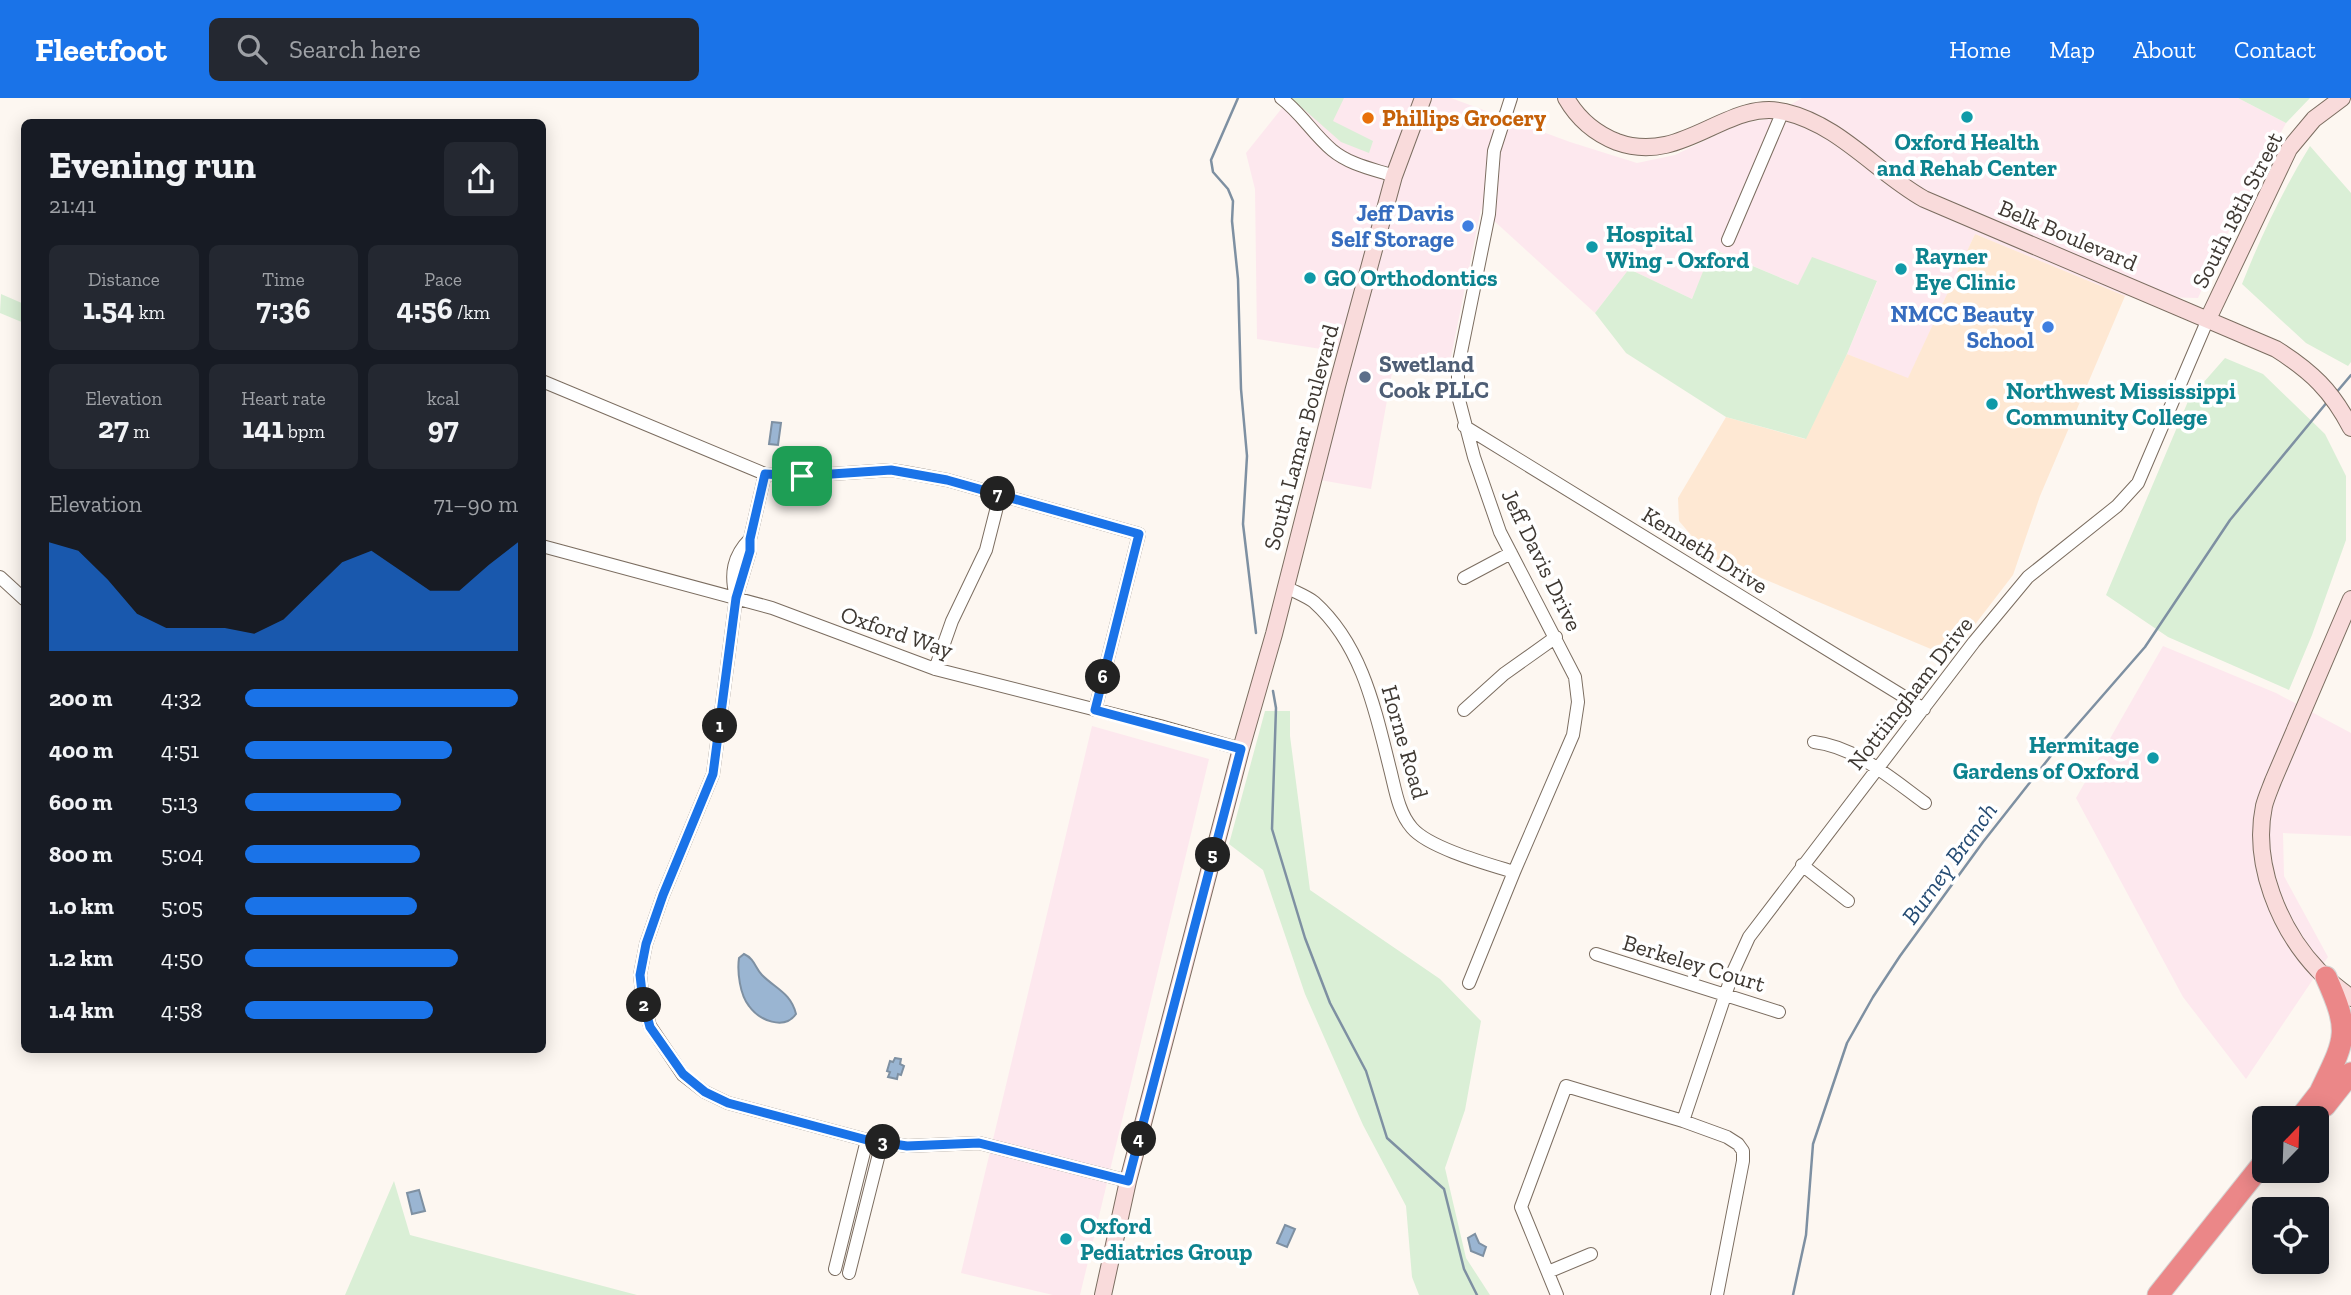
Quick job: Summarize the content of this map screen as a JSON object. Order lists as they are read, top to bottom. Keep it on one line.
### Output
{"streets":{"street":["South 18th Street","Belk Boulevard","South Lamar Boulevard","Kenneth Drive","Jeff Davis Drive","Oxford Way","Nottiingham Drive","Horne Road","Berkeley Court"]},"crossings":[["South 18th Street","Belk Boulevard"],["South 18th Street","Nottiingham Drive"],["Belk Boulevard","Nottiingham Drive"],["South Lamar Boulevard","Oxford Way"],["South Lamar Boulevard","Horne Road"],["Kenneth Drive","Jeff Davis Drive"],["Kenneth Drive","Nottiingham Drive"],["Jeff Davis Drive","Horne Road"],["Nottiingham Drive","Berkeley Court"]],"water":["Burney Branch"],"places":["Oxford Health and Rehab Center","Phillips Grocery","Jeff Davis Self Storage","Hospital Wing - Oxford","Rayner Eye Clinic","GO Orthodontics","NMCC Beauty School","Swetland Cook PLLC","Northwest Mississippi Community College","Hermitage Gardens of Oxford","Oxford Pediatrics Group"],"north":"top right","page":{"header":"Fleetfoot","search":"Search here","nav":["Home","Map","About","Contact"],"heading":["Evening run","21:41"],"stats":[["Distance","1.54 km"],["Time","7:36"],["Pace","4:56 /km"],["Elevation","27 m"],["Heart rate","141 bpm"],["kcal","97"]],"pins":["7","6","1","5","2","4","3"],"chart":["Elevation","71–90 m"],"list":[{"name":"200 m","note":"4:32"},{"name":"400 m","note":"4:51"},{"name":"600 m","note":"5:13"},{"name":"800 m","note":"5:04"},{"name":"1.0 km","note":"5:05"},{"name":"1.2 km","note":"4:50"},{"name":"1.4 km","note":"4:58"}]}}
